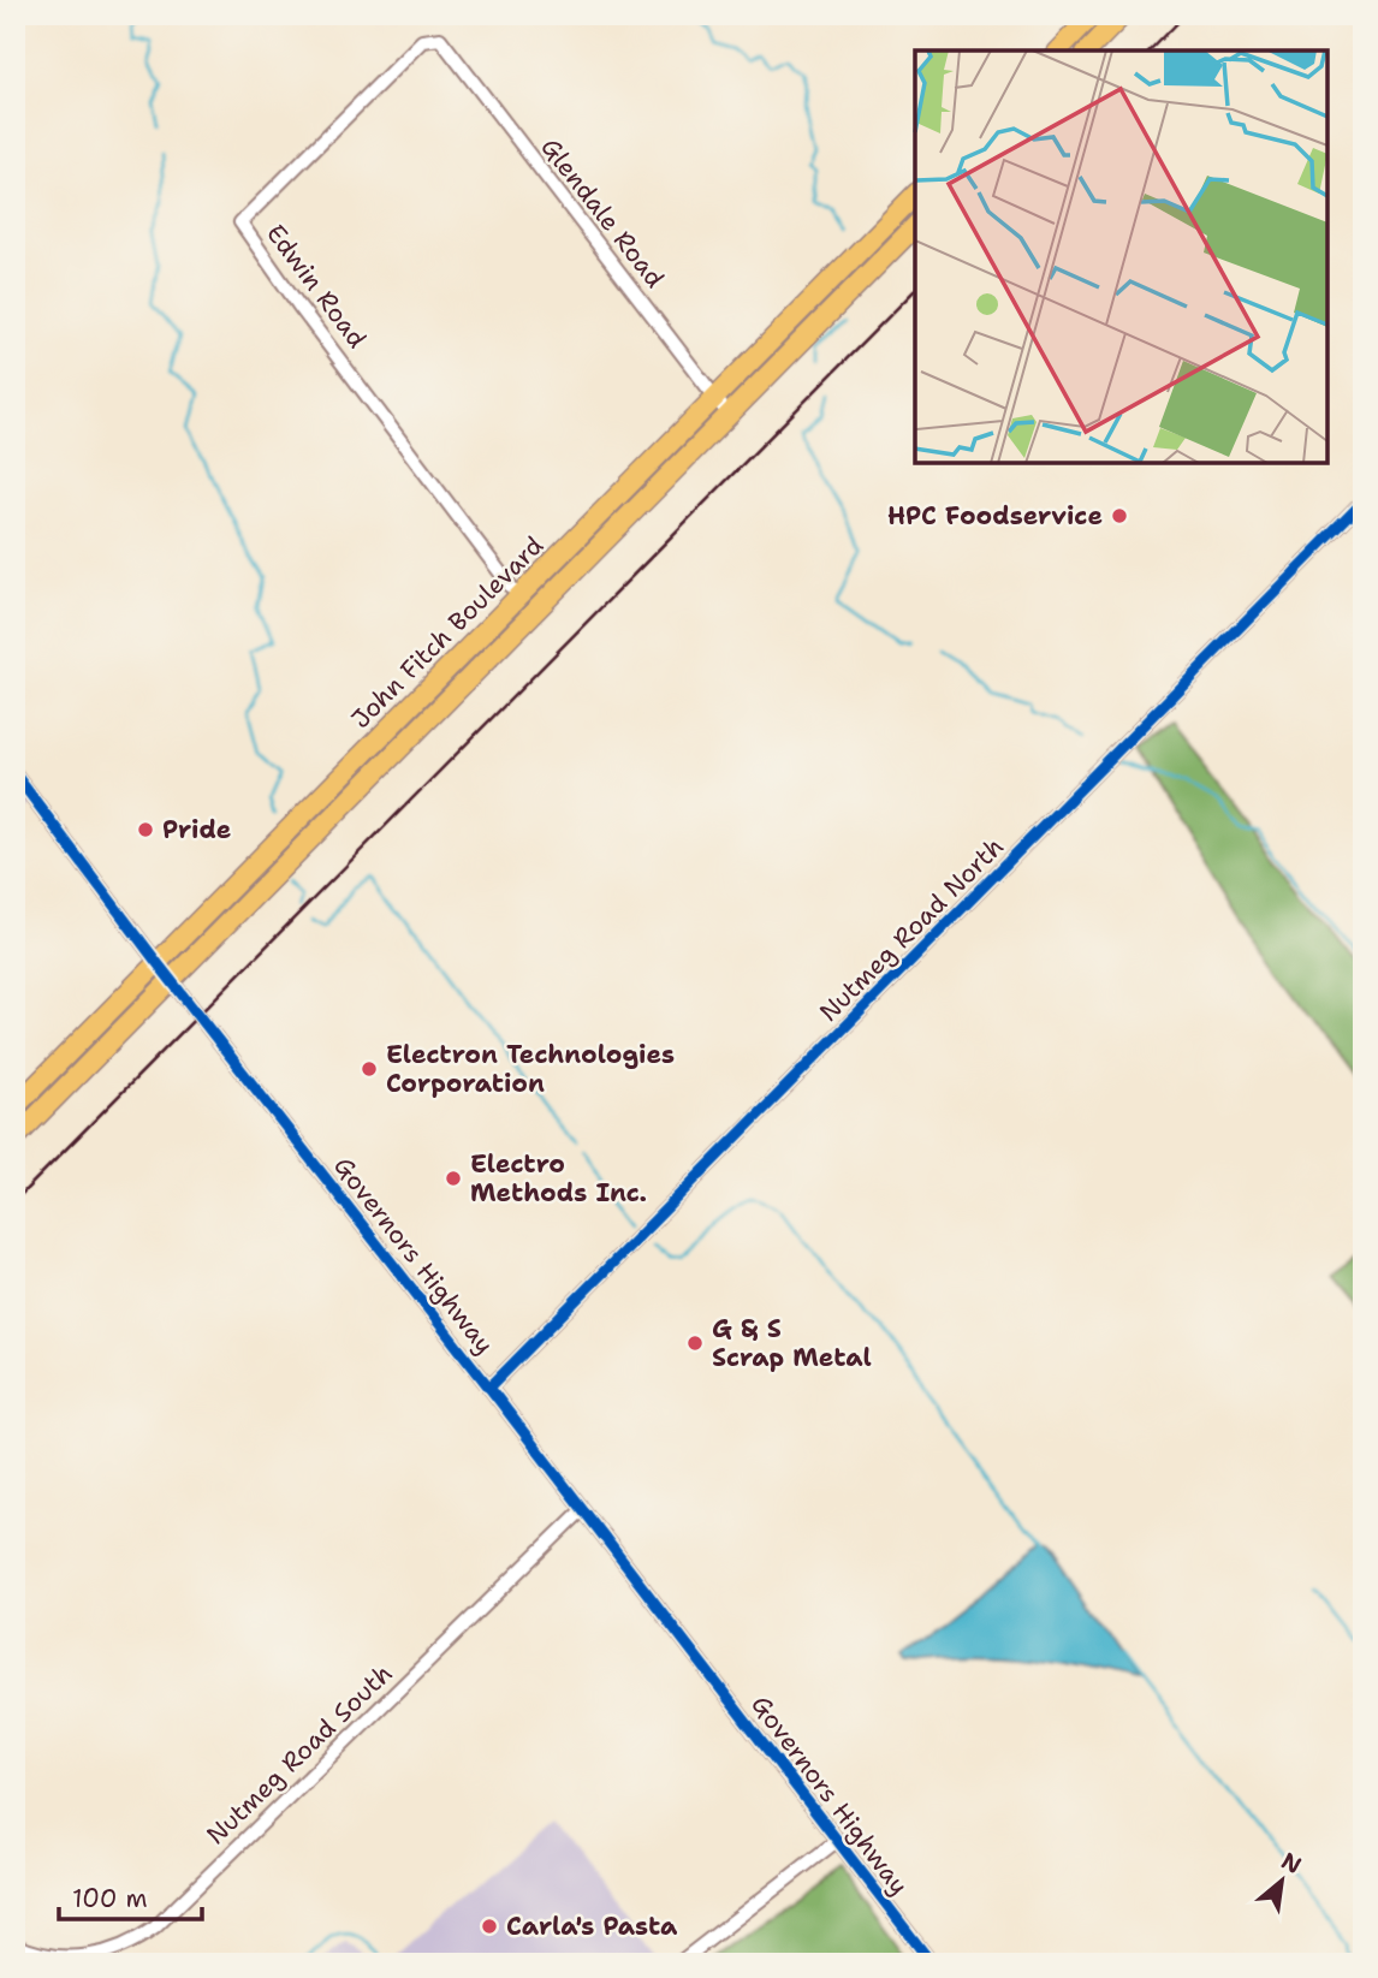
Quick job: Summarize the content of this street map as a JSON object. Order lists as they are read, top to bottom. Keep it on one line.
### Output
{"streets":{"highway":["John Fitch Boulevard"],"street":["Glendale Road","Edwin Road","Nutmeg Road North","Governors Highway","Nutmeg Road South"]},"crossings":[["Glendale Road","Edwin Road"],["Glendale Road","John Fitch Boulevard"],["Edwin Road","John Fitch Boulevard"],["John Fitch Boulevard","Governors Highway"],["Nutmeg Road North","Governors Highway"],["Governors Highway","Nutmeg Road South"]],"places":["HPC Foodservice","Pride","Electron Technologies Corporation","Electro Methods Inc.","G & S Scrap Metal","Carla's Pasta"],"scale_bar":"100 m","north":"top right"}
